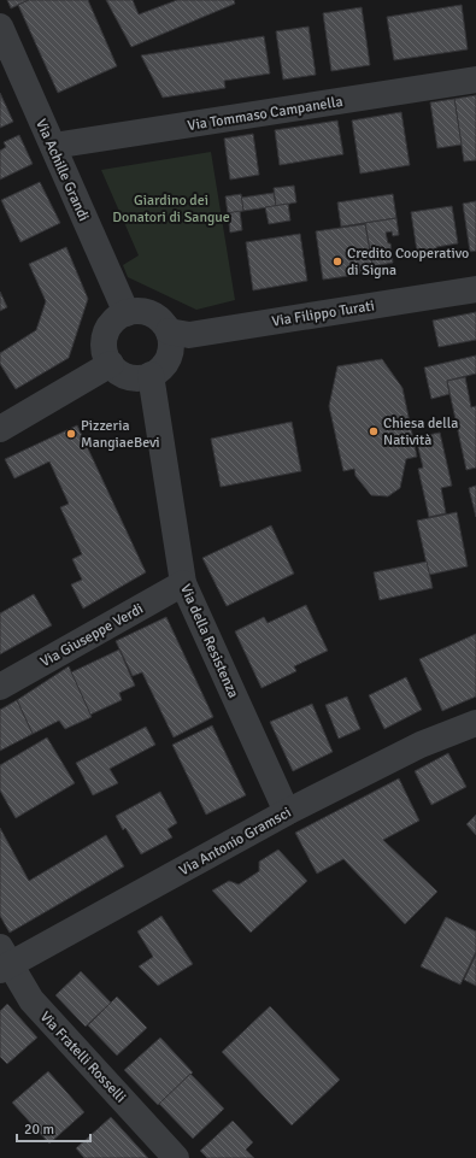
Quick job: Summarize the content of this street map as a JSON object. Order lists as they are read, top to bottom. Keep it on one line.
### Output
{"streets":{"street":["Via Tommaso Campanella","Via Achille Grandi","Via Filippo Turati","Via Giuseppe Verdi","Via della Resistenza","Via Antonio Gramsci","Via Fratelli Rosselli"]},"crossings":[["Via Tommaso Campanella","Via Achille Grandi"],["Via Achille Grandi","Via Filippo Turati"],["Via Achille Grandi","Via della Resistenza"],["Via Filippo Turati","Via della Resistenza"],["Via Giuseppe Verdi","Via della Resistenza"],["Via della Resistenza","Via Antonio Gramsci"],["Via Antonio Gramsci","Via Fratelli Rosselli"]],"parks":["Giardino dei Donatori di Sangue"],"places":["Credito Cooperativo di Signa","Chiesa della Natività","Pizzeria MangiaeBevi"],"scale_bar":"20 m"}
